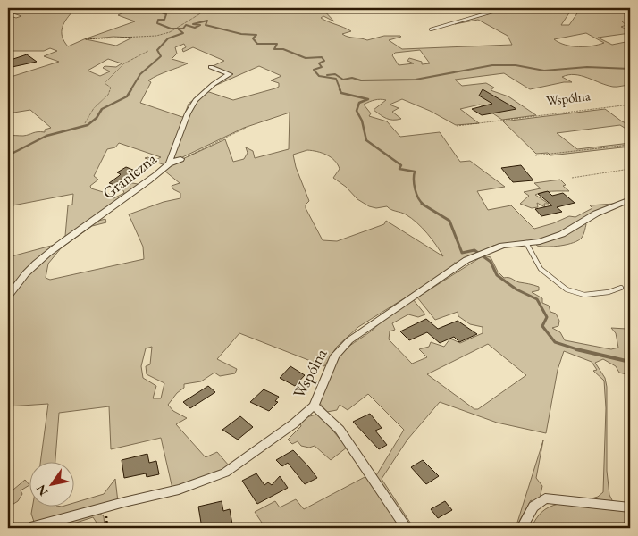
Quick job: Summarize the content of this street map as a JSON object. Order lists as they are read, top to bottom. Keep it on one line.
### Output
{"streets":{"street":["Wspólna","Graniczna"]},"north":"bottom left"}
